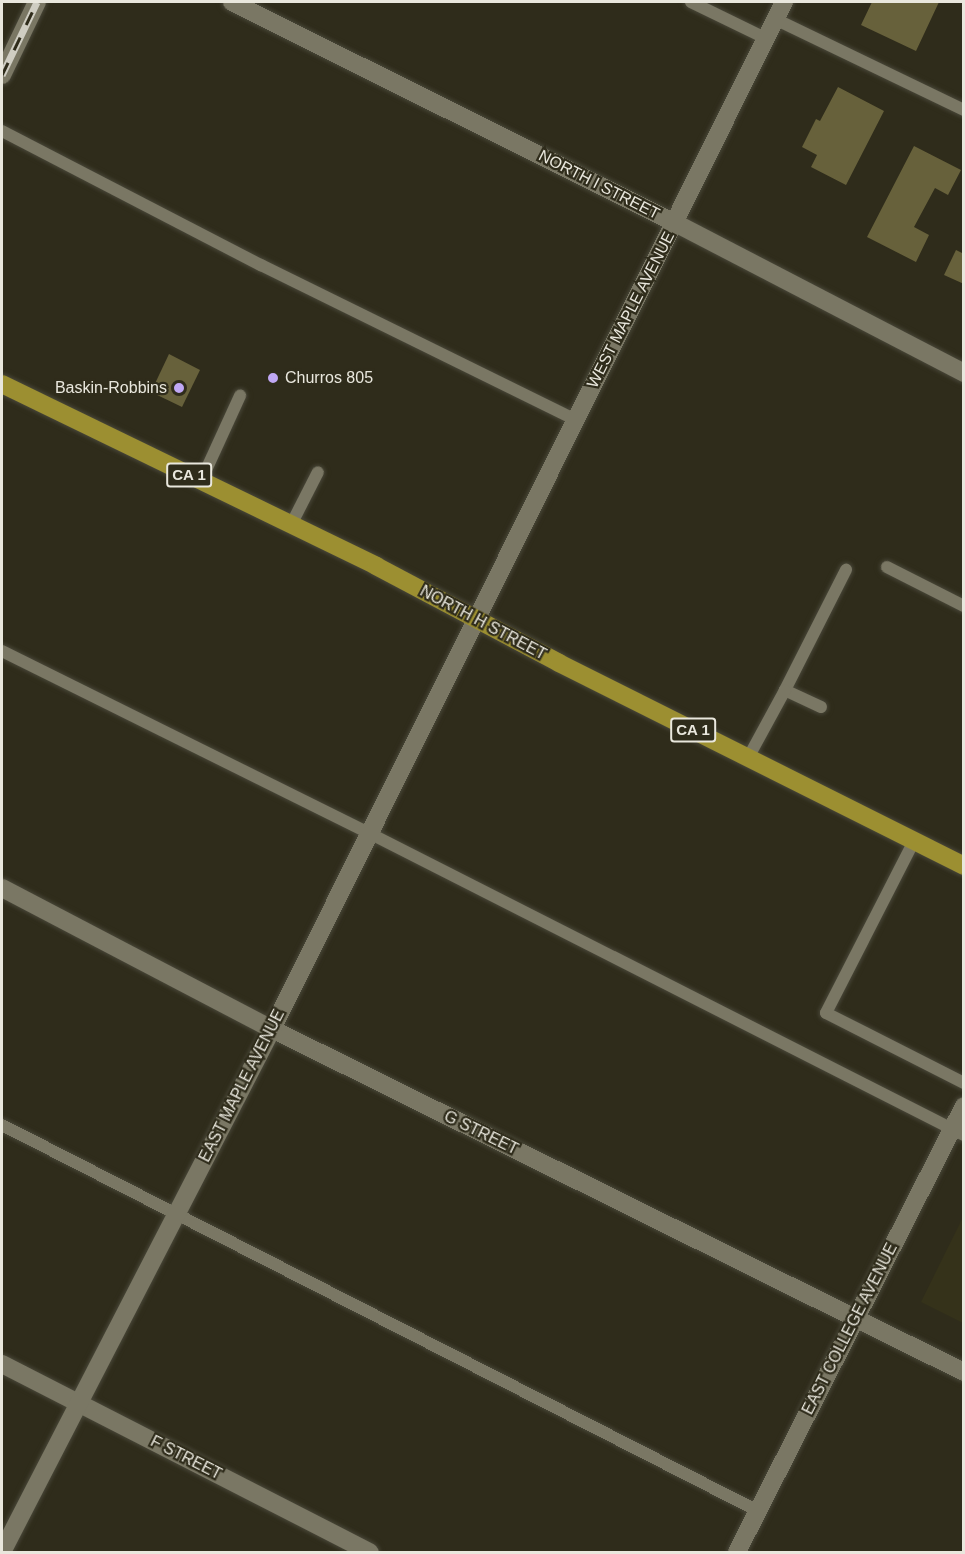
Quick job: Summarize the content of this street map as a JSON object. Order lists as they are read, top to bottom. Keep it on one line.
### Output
{"streets":{"highway":["CA 1","NORTH H STREET"],"street":["NORTH I STREET","WEST MAPLE AVENUE","EAST MAPLE AVENUE","G STREET","EAST COLLEGE AVENUE","F STREET"]},"crossings":[["NORTH I STREET","WEST MAPLE AVENUE"],["WEST MAPLE AVENUE","NORTH H STREET"],["WEST MAPLE AVENUE","EAST MAPLE AVENUE"],["NORTH H STREET","EAST MAPLE AVENUE"],["EAST MAPLE AVENUE","G STREET"],["EAST MAPLE AVENUE","F STREET"],["G STREET","EAST COLLEGE AVENUE"]],"places":["Churros 805","Baskin-Robbins"]}
